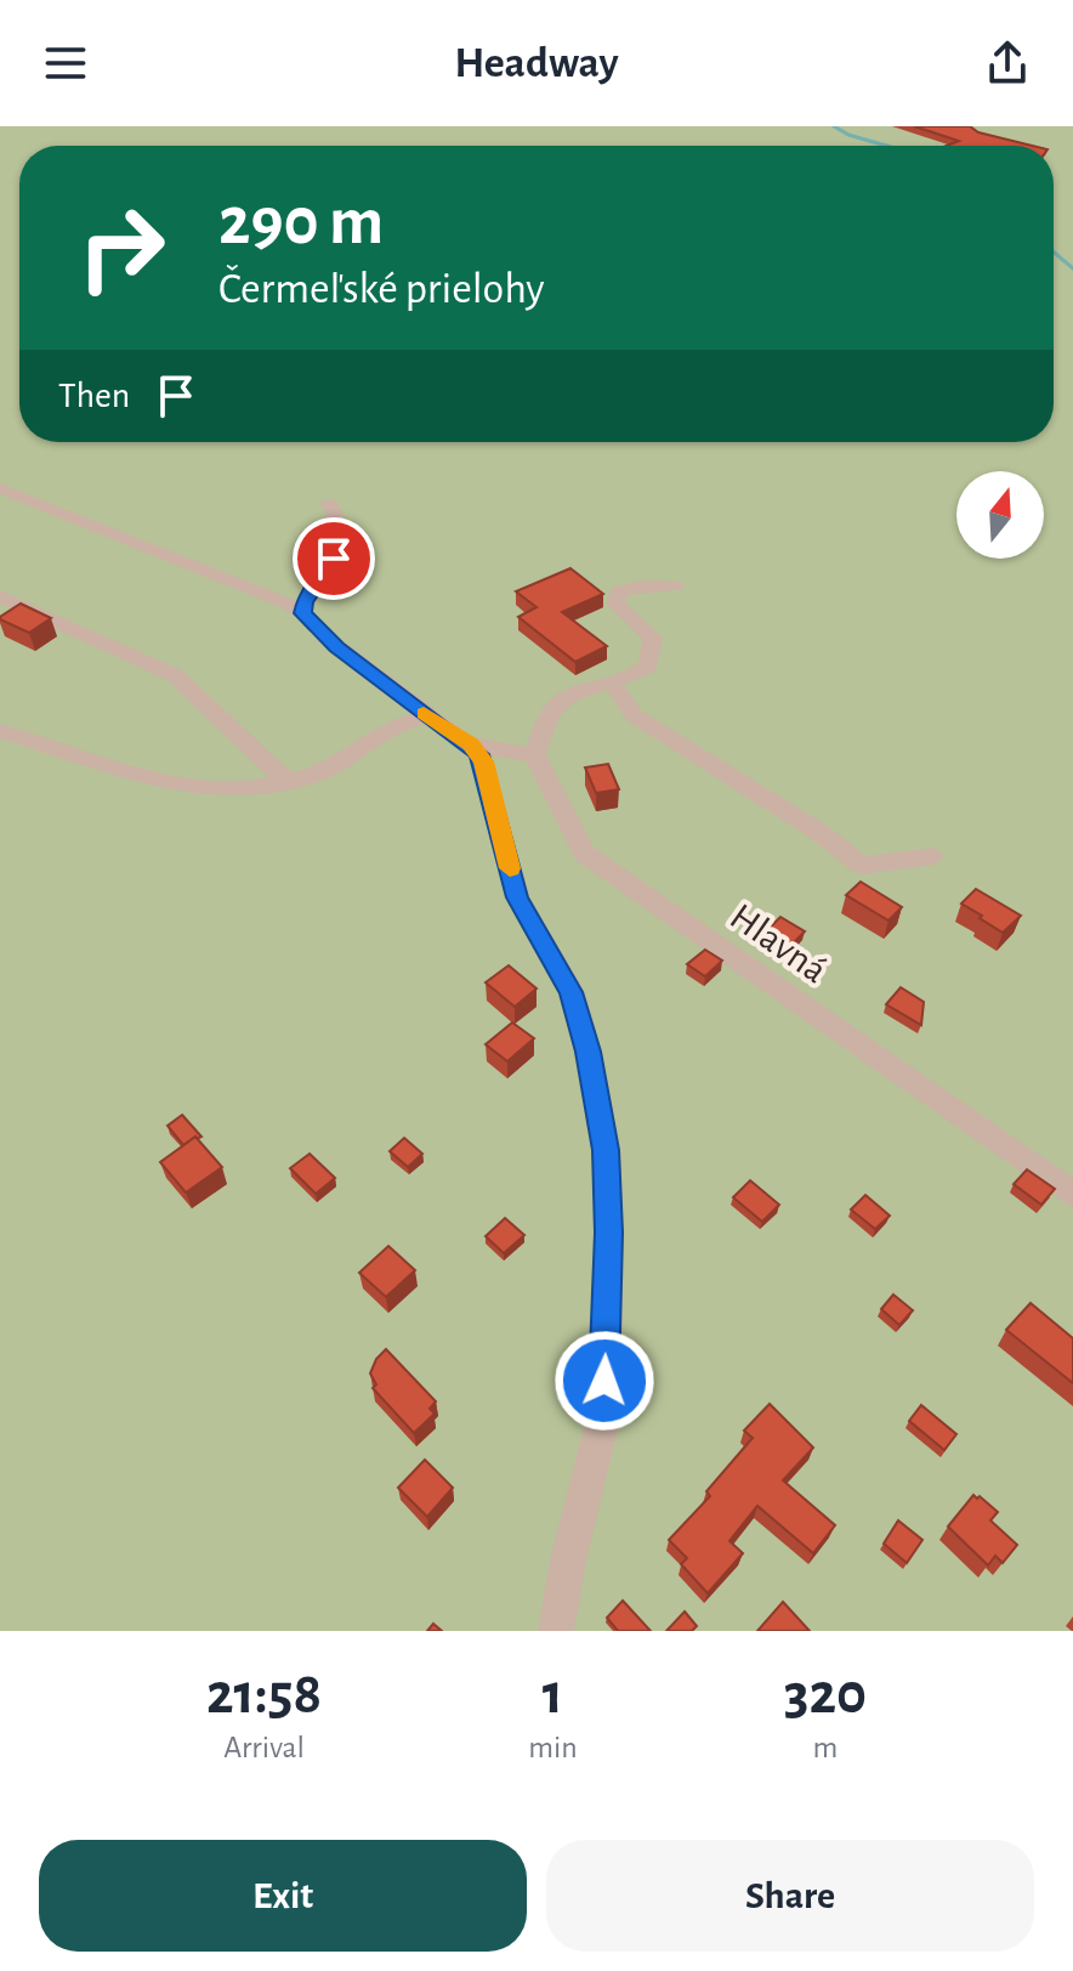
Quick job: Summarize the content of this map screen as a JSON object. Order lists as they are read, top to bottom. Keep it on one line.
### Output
{"streets":{"street":["Hlavná"]},"north":"top","page":{"header":"Headway","turn":["290 m","Čermeľské prielohy"],"then":"Then","eta":["21:58","Arrival","1","min","320","m"],"buttons":["Exit","Share"]}}
